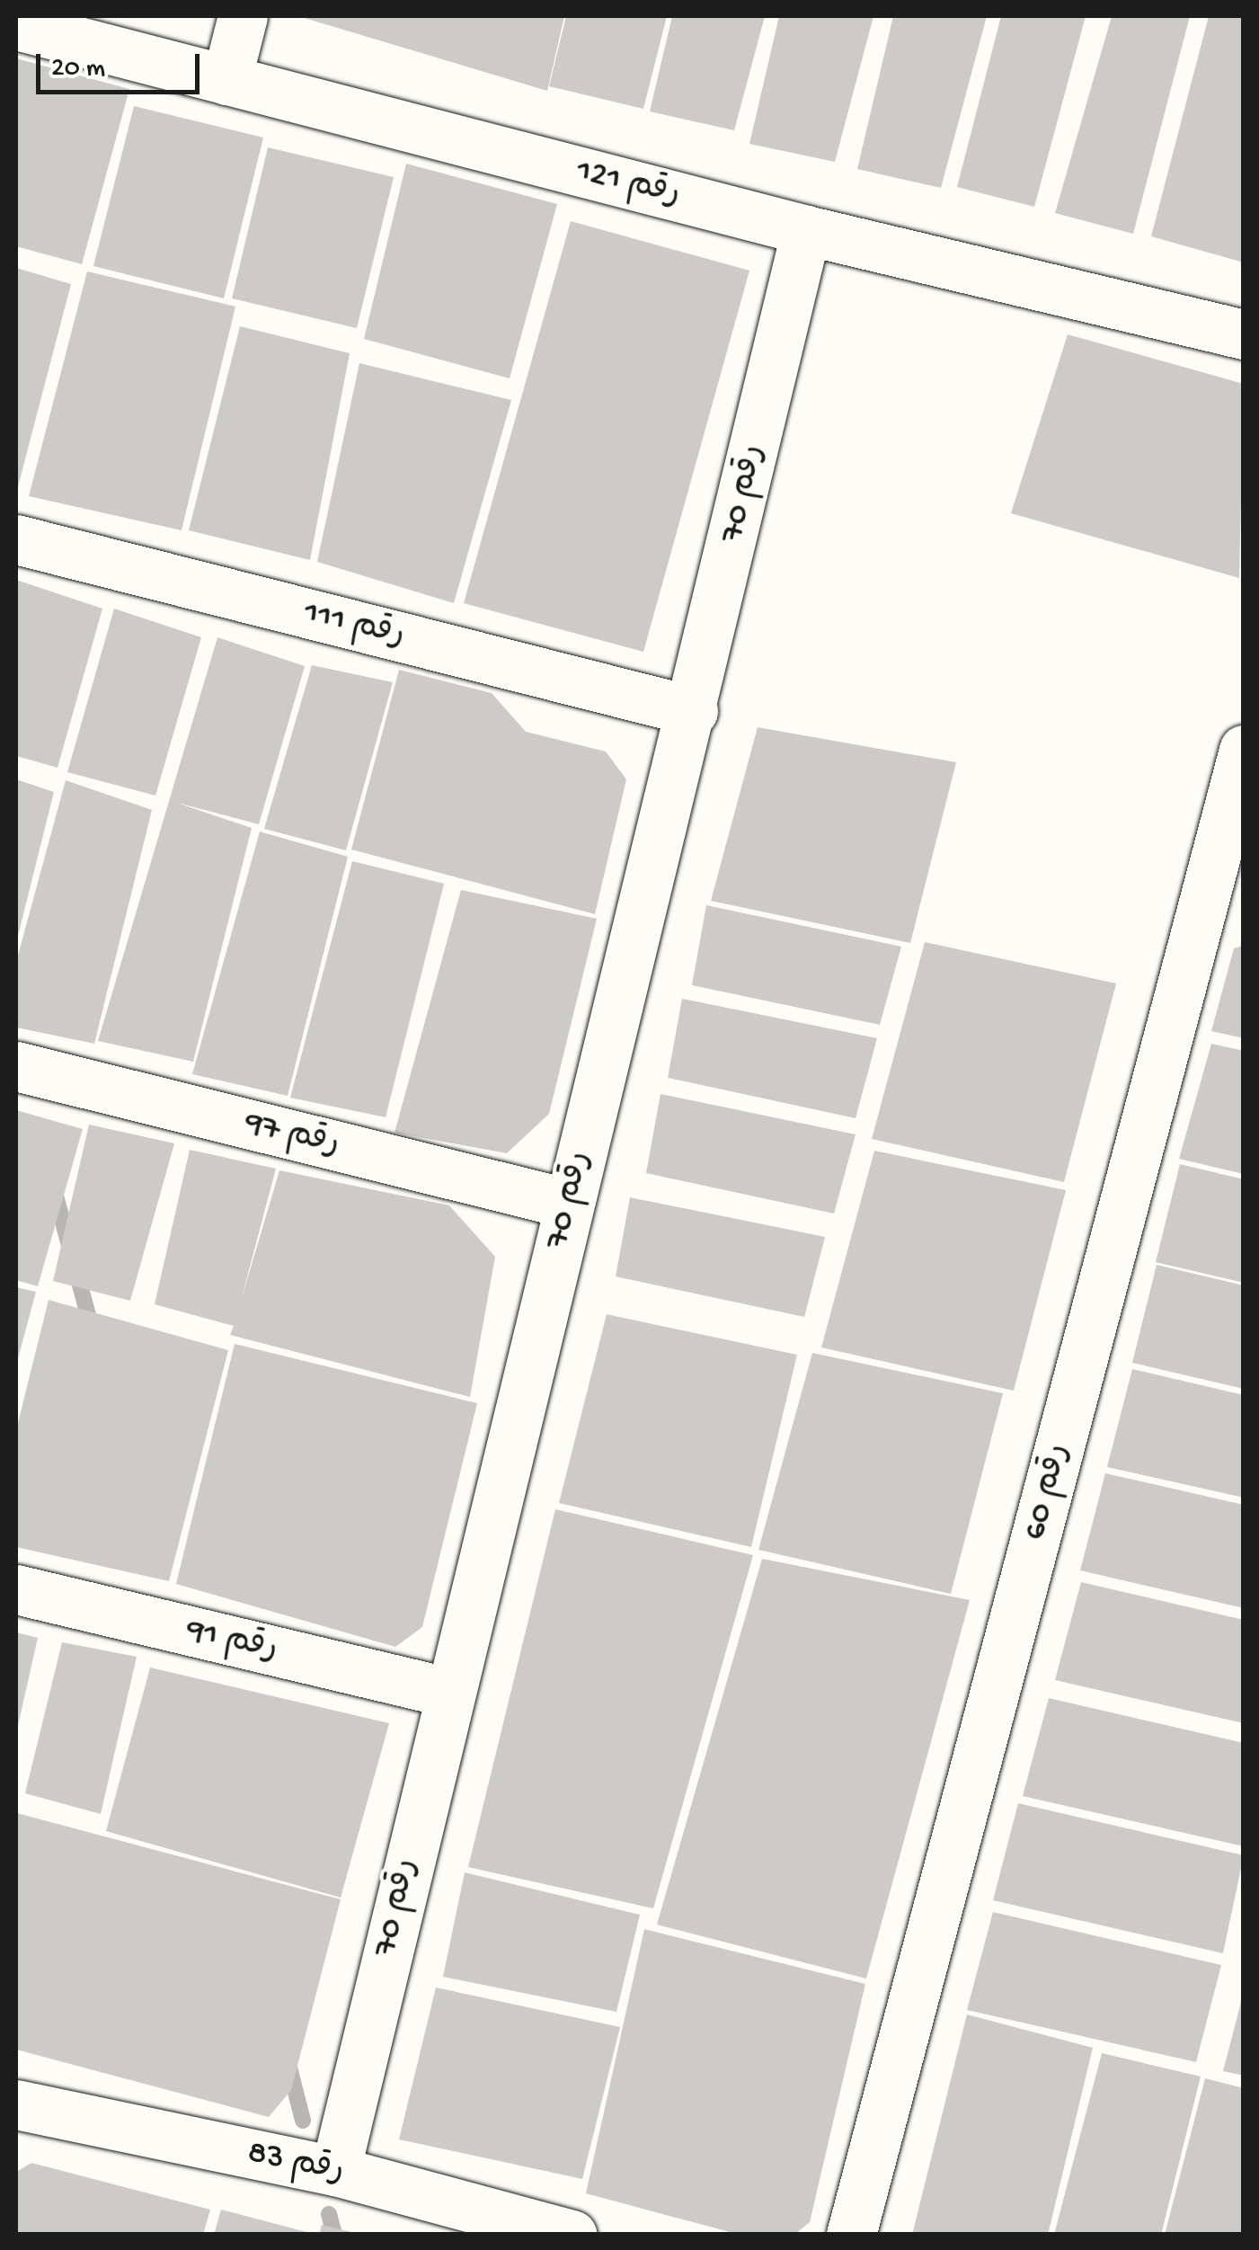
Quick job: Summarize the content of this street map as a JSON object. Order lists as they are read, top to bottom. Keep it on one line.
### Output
{"streets":{"street":["رقم 121","رقم 70","رقم 111","رقم 97","رقم 60","رقم 91","رقم 83"]},"crossings":[["رقم 121","رقم 70"],["رقم 70","رقم 111"],["رقم 70","رقم 97"],["رقم 70","رقم 91"],["رقم 70","رقم 83"]],"scale_bar":"20 m"}
